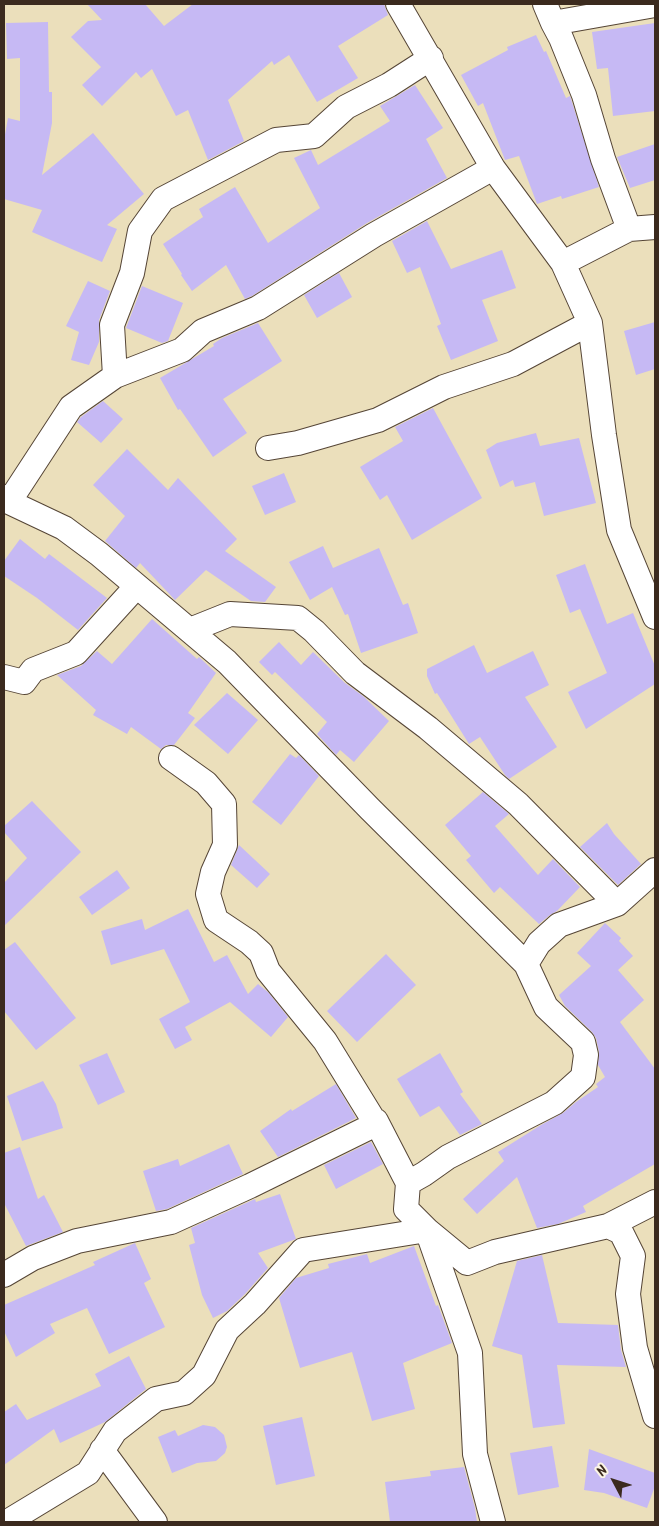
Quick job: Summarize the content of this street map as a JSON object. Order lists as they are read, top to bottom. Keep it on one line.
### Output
{"north":"top left"}
